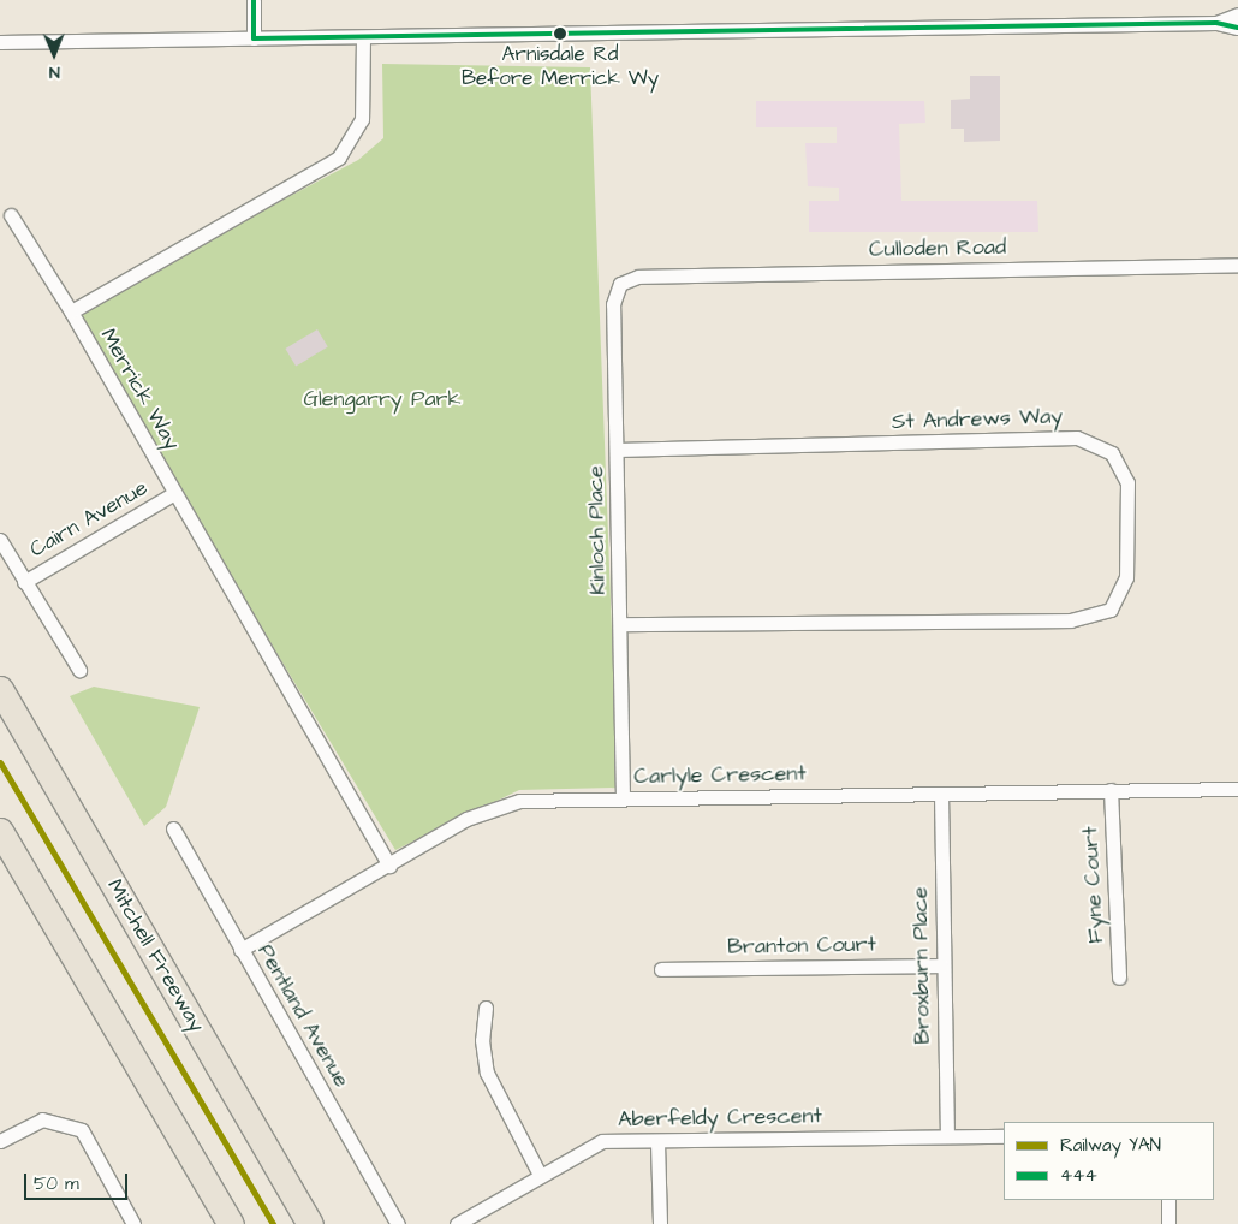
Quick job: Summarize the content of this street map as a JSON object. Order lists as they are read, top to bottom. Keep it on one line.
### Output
{"streets":{"highway":["Mitchell Freeway"],"street":["Culloden Road","Merrick Way","St Andrews Way","Cairn Avenue","Kinloch Place","Carlyle Crescent","Fyne Court","Branton Court","Broxburn Place","Pentland Avenue","Aberfeldy Crescent"]},"crossings":[["Culloden Road","Kinloch Place"],["Merrick Way","Cairn Avenue"],["Merrick Way","Carlyle Crescent"],["St Andrews Way","Kinloch Place"],["Kinloch Place","Carlyle Crescent"],["Carlyle Crescent","Fyne Court"],["Carlyle Crescent","Broxburn Place"],["Carlyle Crescent","Pentland Avenue"],["Branton Court","Broxburn Place"],["Broxburn Place","Aberfeldy Crescent"]],"parks":["Glengarry Park"],"places":["Arnisdale Rd Before Merrick Wy"],"lines":["transit line 444","rail line YAN"],"legend":["Railway YAN","444"],"scale_bar":"50 m","north":"bottom"}
